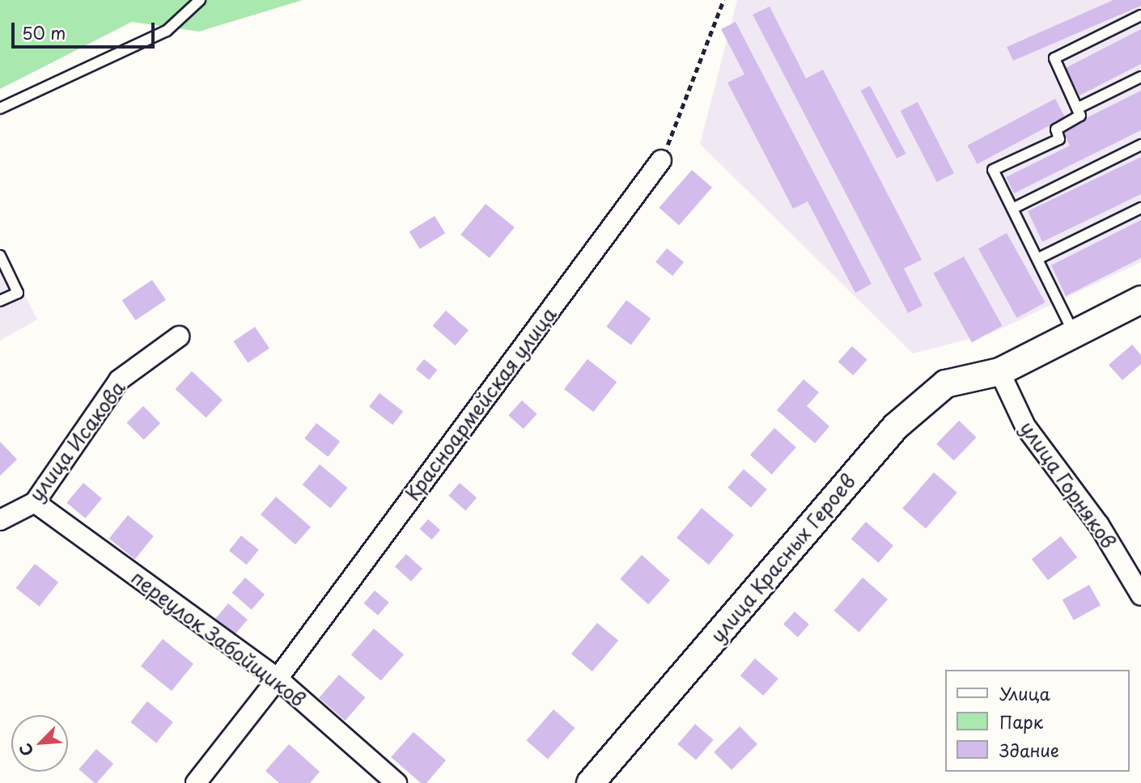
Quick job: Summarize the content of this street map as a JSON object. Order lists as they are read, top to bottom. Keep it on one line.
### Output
{"streets":{"main road":["улица Красных Героев"],"street":["Красноармейская улица","улица Исакова","улица Горняков","переулок Забойщиков"]},"crossings":[["Красноармейская улица","переулок Забойщиков"],["улица Исакова","переулок Забойщиков"],["улица Горняков","улица Красных Героев"]],"legend":["Улица","Парк","Здание"],"scale_bar":"50 m","north":"bottom left"}
